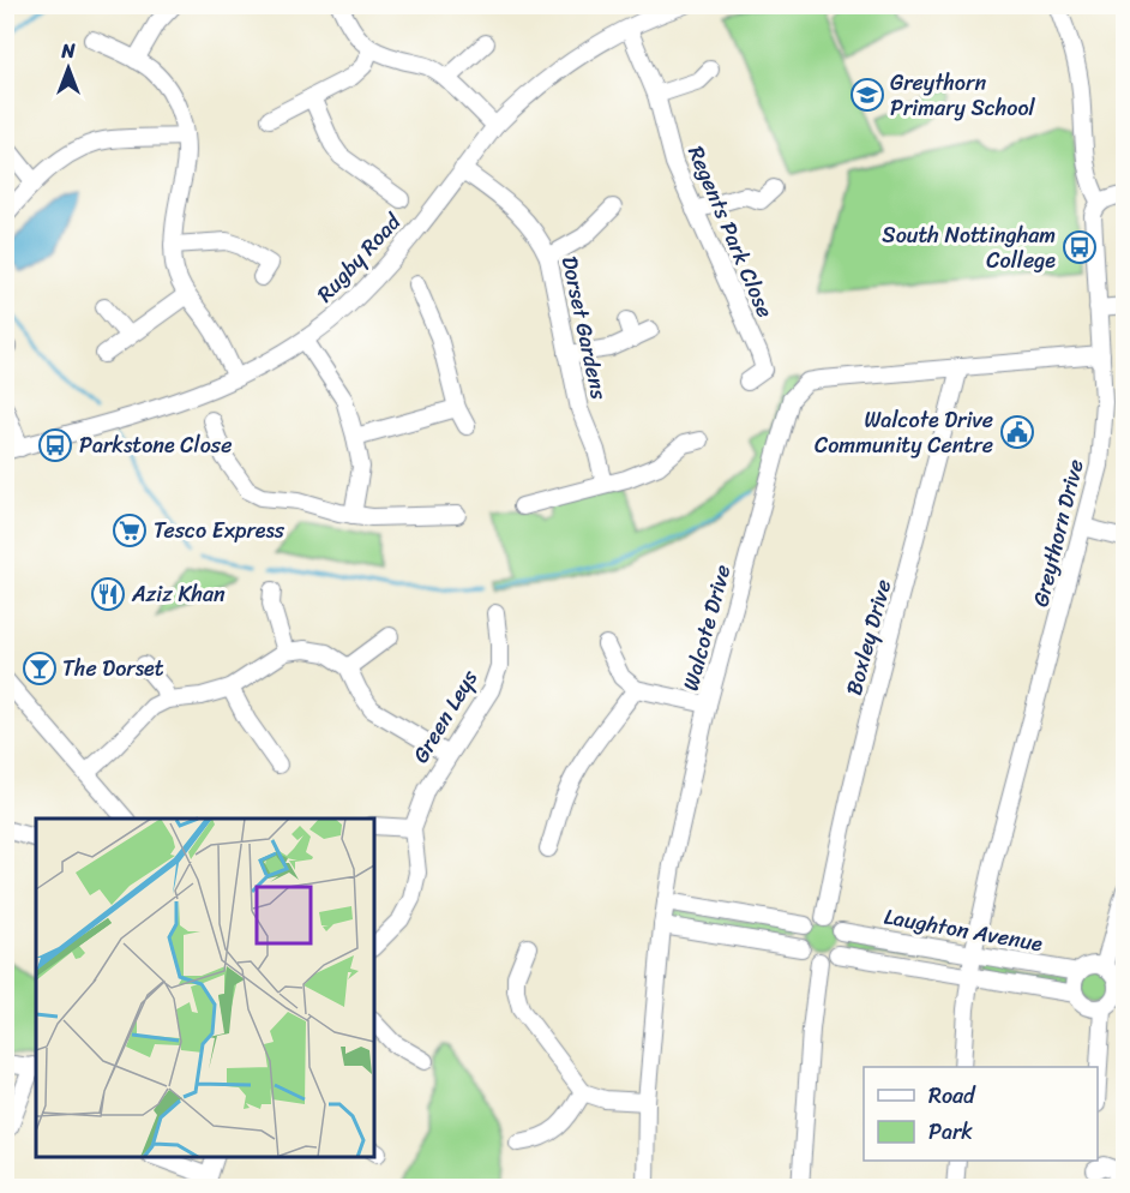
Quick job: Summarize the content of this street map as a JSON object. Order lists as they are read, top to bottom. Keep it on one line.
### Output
{"streets":{"street":["Regents Park Close","Rugby Road","Dorset Gardens","Greythorn Drive","Walcote Drive","Boxley Drive","Green Leys","Laughton Avenue"]},"crossings":[["Regents Park Close","Rugby Road"],["Rugby Road","Dorset Gardens"],["Greythorn Drive","Walcote Drive"],["Greythorn Drive","Laughton Avenue"],["Walcote Drive","Boxley Drive"],["Boxley Drive","Laughton Avenue"]],"places":{"school or university":["Greythorn Primary School"],"bus stop":["South Nottingham College","Parkstone Close"],"public building":["Walcote Drive Community Centre"],"supermarket":["Tesco Express"],"restaurant":["Aziz Khan"],"bar":["The Dorset"]},"legend":["Road","Park"],"north":"top"}
